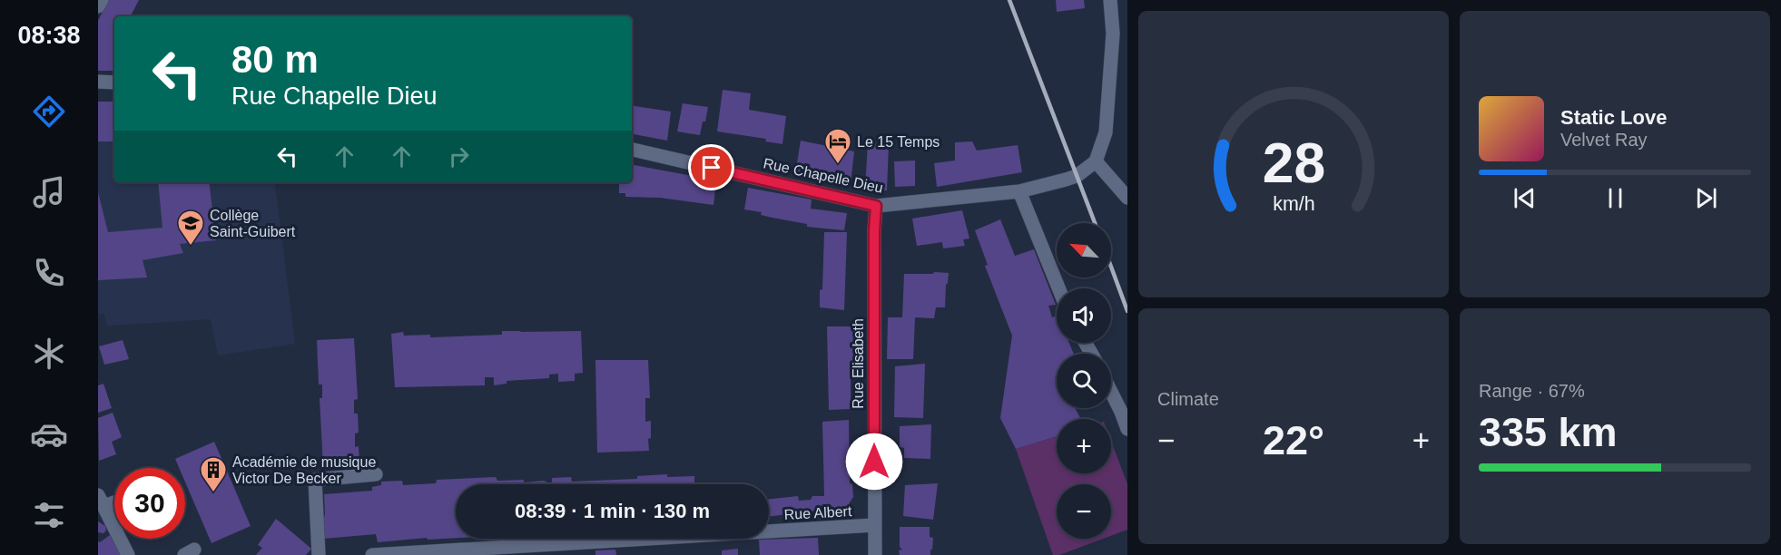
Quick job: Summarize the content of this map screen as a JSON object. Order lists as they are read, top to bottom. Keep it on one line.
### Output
{"streets":{"street":["Rue Chapelle Dieu","Rue Elisabeth","Rue Albert"]},"crossings":[["Rue Chapelle Dieu","Rue Elisabeth"],["Rue Elisabeth","Rue Albert"]],"places":{"hotel":["Le 15 Temps"],"school or university":["Collège Saint-Guibert"],"building":["Académie de musique Victor De Becker"]},"north":"top left","page":{"tabs":"08:38","turn":["80 m","Rue Chapelle Dieu"],"song":["Static Love","Velvet Ray"],"map_buttons":["+","−"],"tile":["Climate",["Range · 67%","335 km"]],"heat":["−","22°","+"],"limit":"30","trip":"08:39 · 1 min · 130 m","gauge":["28","km/h"]}}
